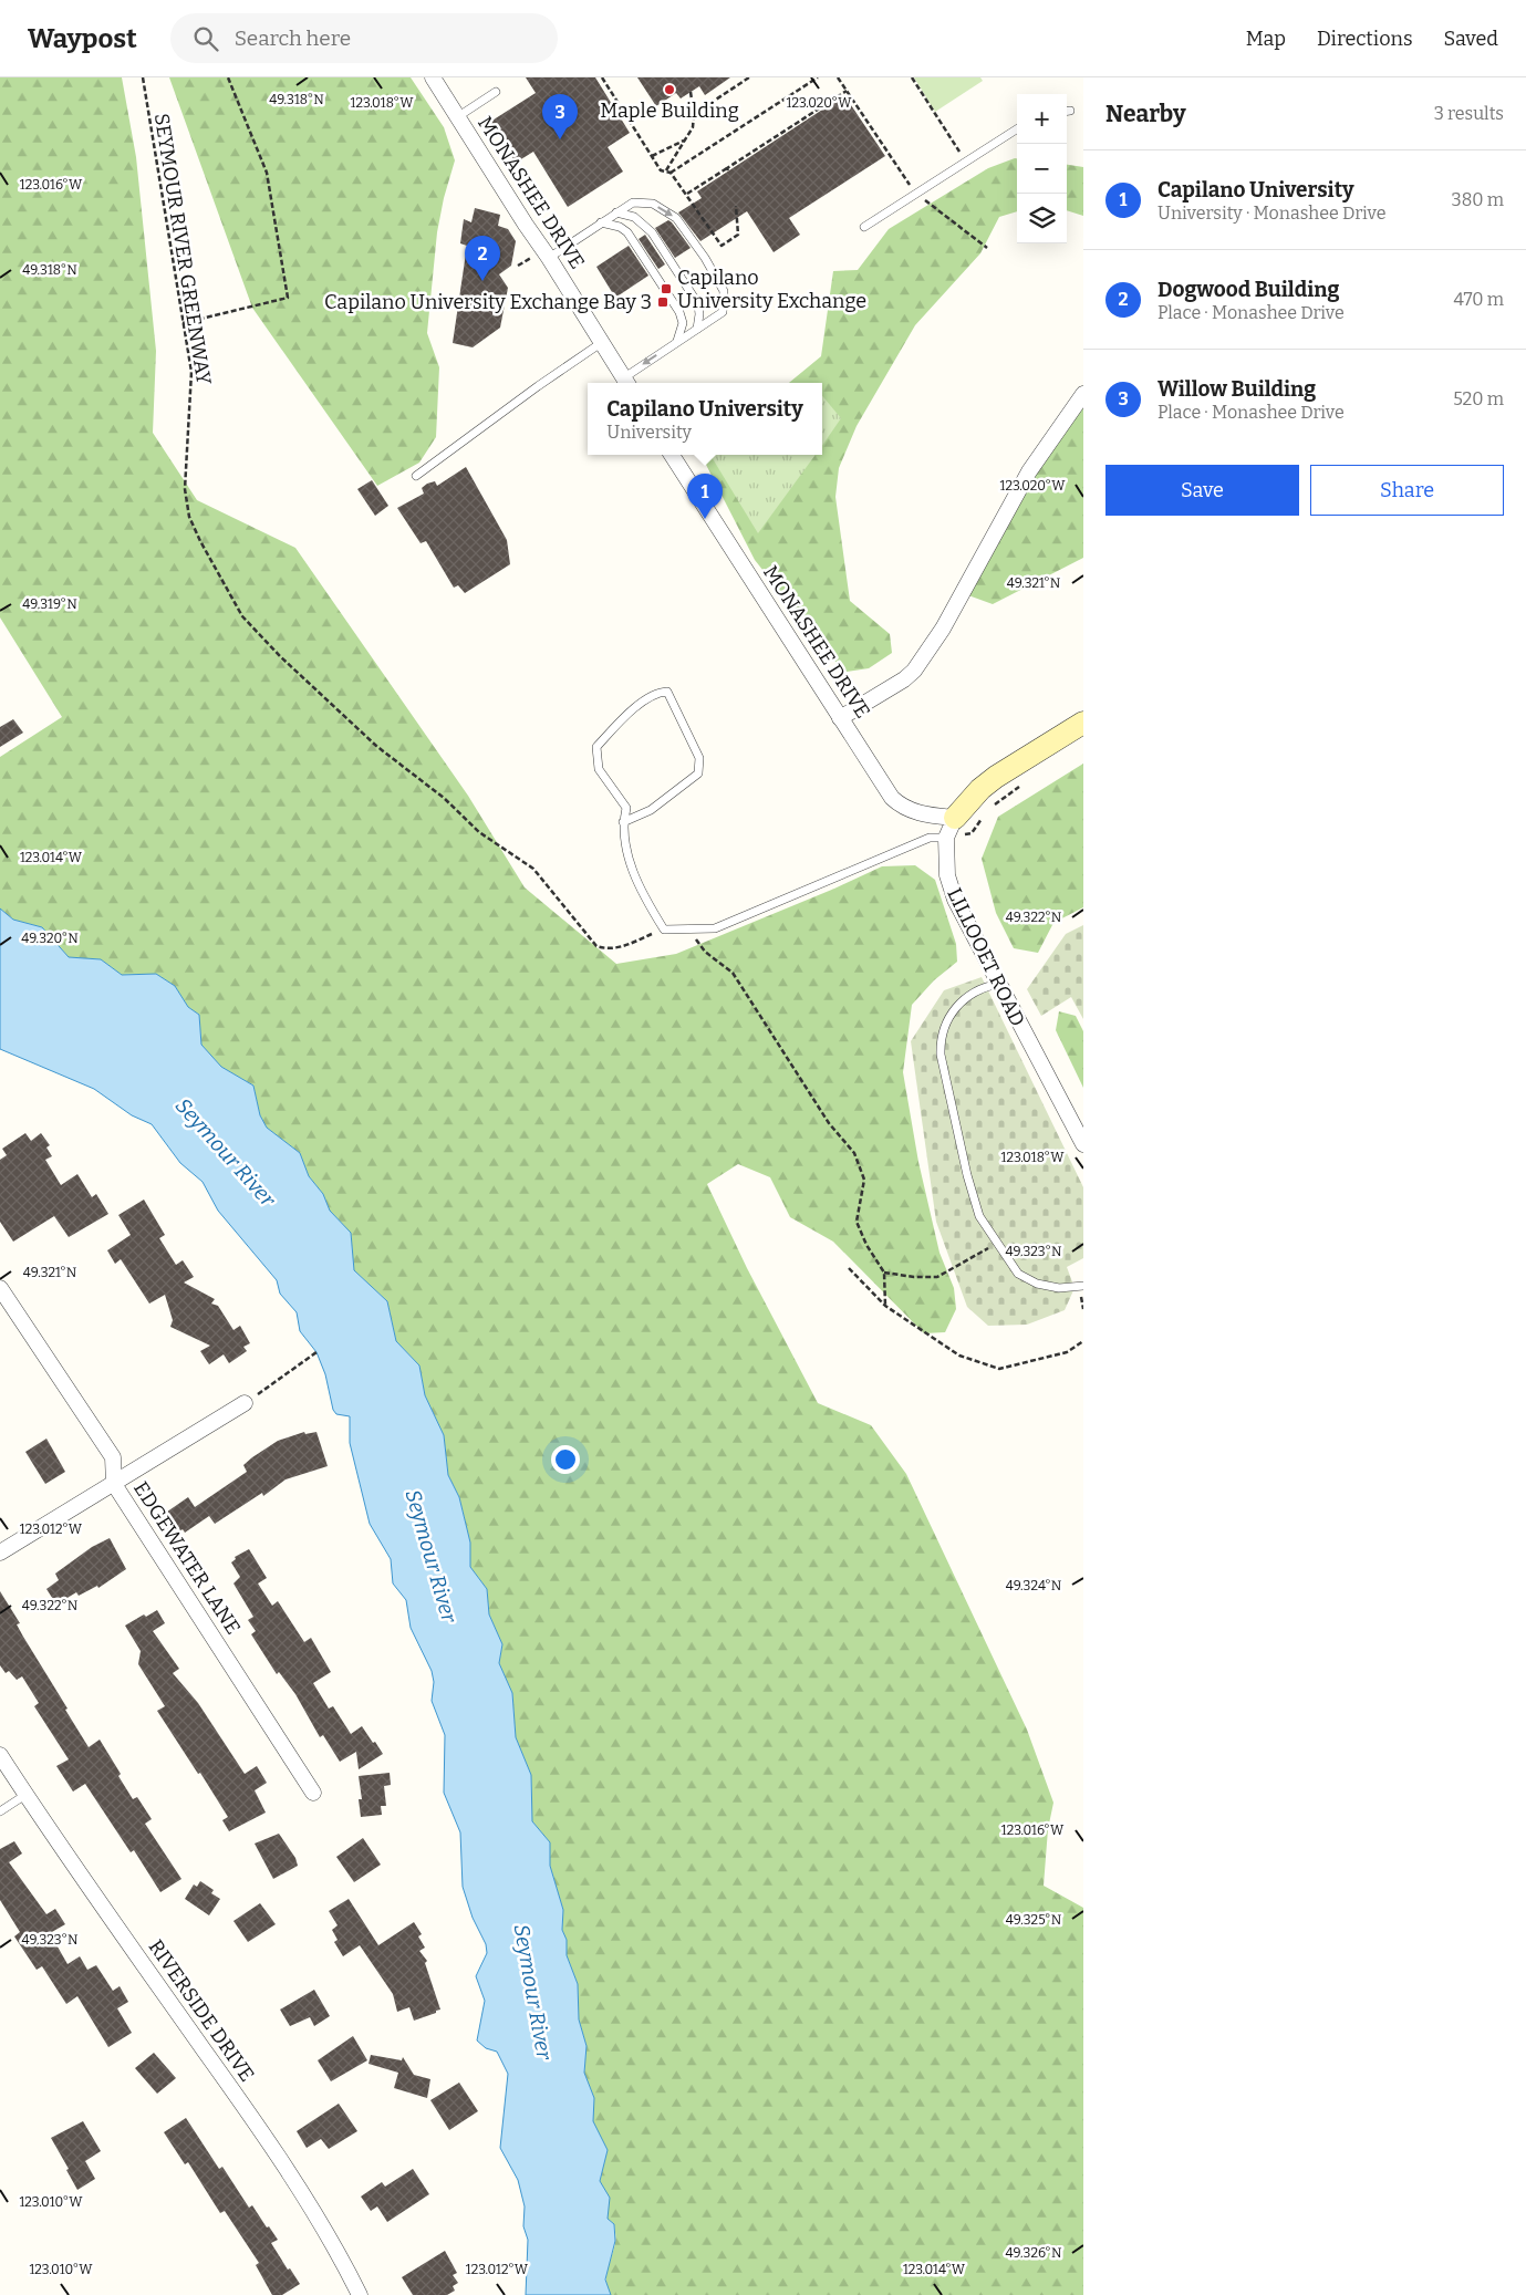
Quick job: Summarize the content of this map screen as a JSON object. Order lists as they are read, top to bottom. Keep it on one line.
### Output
{"streets":{"street":["MONASHEE DRIVE","LILLOOET ROAD","EDGEWATER LANE","RIVERSIDE DRIVE"],"path":["SEYMOUR RIVER GREENWAY"]},"crossings":[["MONASHEE DRIVE","LILLOOET ROAD"]],"water":["Seymour River"],"places":{"other":["Maple Building"],"transit":["Capilano University Exchange","Capilano University Exchange Bay 3"]},"page":{"header":"Waypost","search":"Search here","nav":["Map","Directions","Saved"],"heading":["Nearby","3 results"],"map_buttons":["+","−"],"pins":["3","2","1"],"list":[{"mark":"1","name":"Capilano University","note":"University · Monashee Drive","value":"380 m"},{"mark":"2","name":"Dogwood Building","note":"Place · Monashee Drive","value":"470 m"},{"mark":"3","name":"Willow Building","note":"Place · Monashee Drive","value":"520 m"}],"popup":["Capilano University","University"],"buttons":["Save","Share"]},"coordinates":["49.318°N","123.018°W","123.020°W","123.016°W","49.321°N","49.319°N","123.014°W","49.322°N","49.320°N","49.323°N","123.012°W","49.324°N","49.325°N","123.010°W","49.326°N"]}
